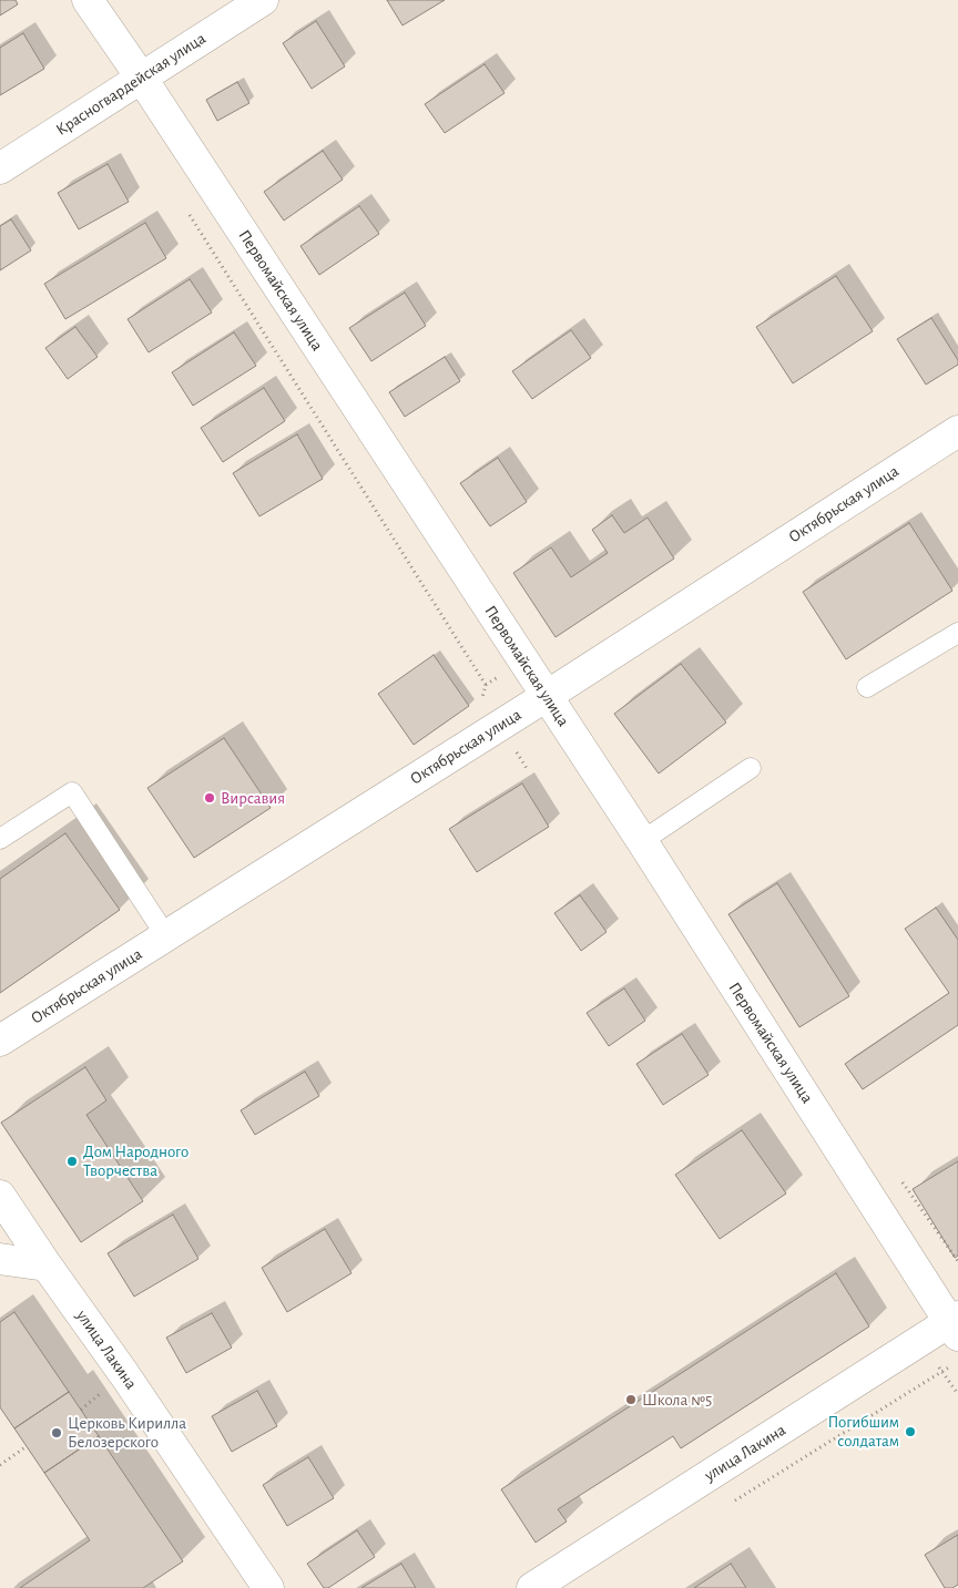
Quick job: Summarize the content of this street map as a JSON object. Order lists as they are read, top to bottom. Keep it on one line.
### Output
{"streets":{"street":["Красногвардейская улица","Первомайская улица","Октябрьская улица","улица Лакина"]},"crossings":[["Красногвардейская улица","Первомайская улица"],["Первомайская улица","Октябрьская улица"],["Первомайская улица","улица Лакина"]],"places":["Вирсавия","Дом Народного Творчества","Школа №5","Погибшим солдатам","Церковь Кирилла Белозерского"]}
